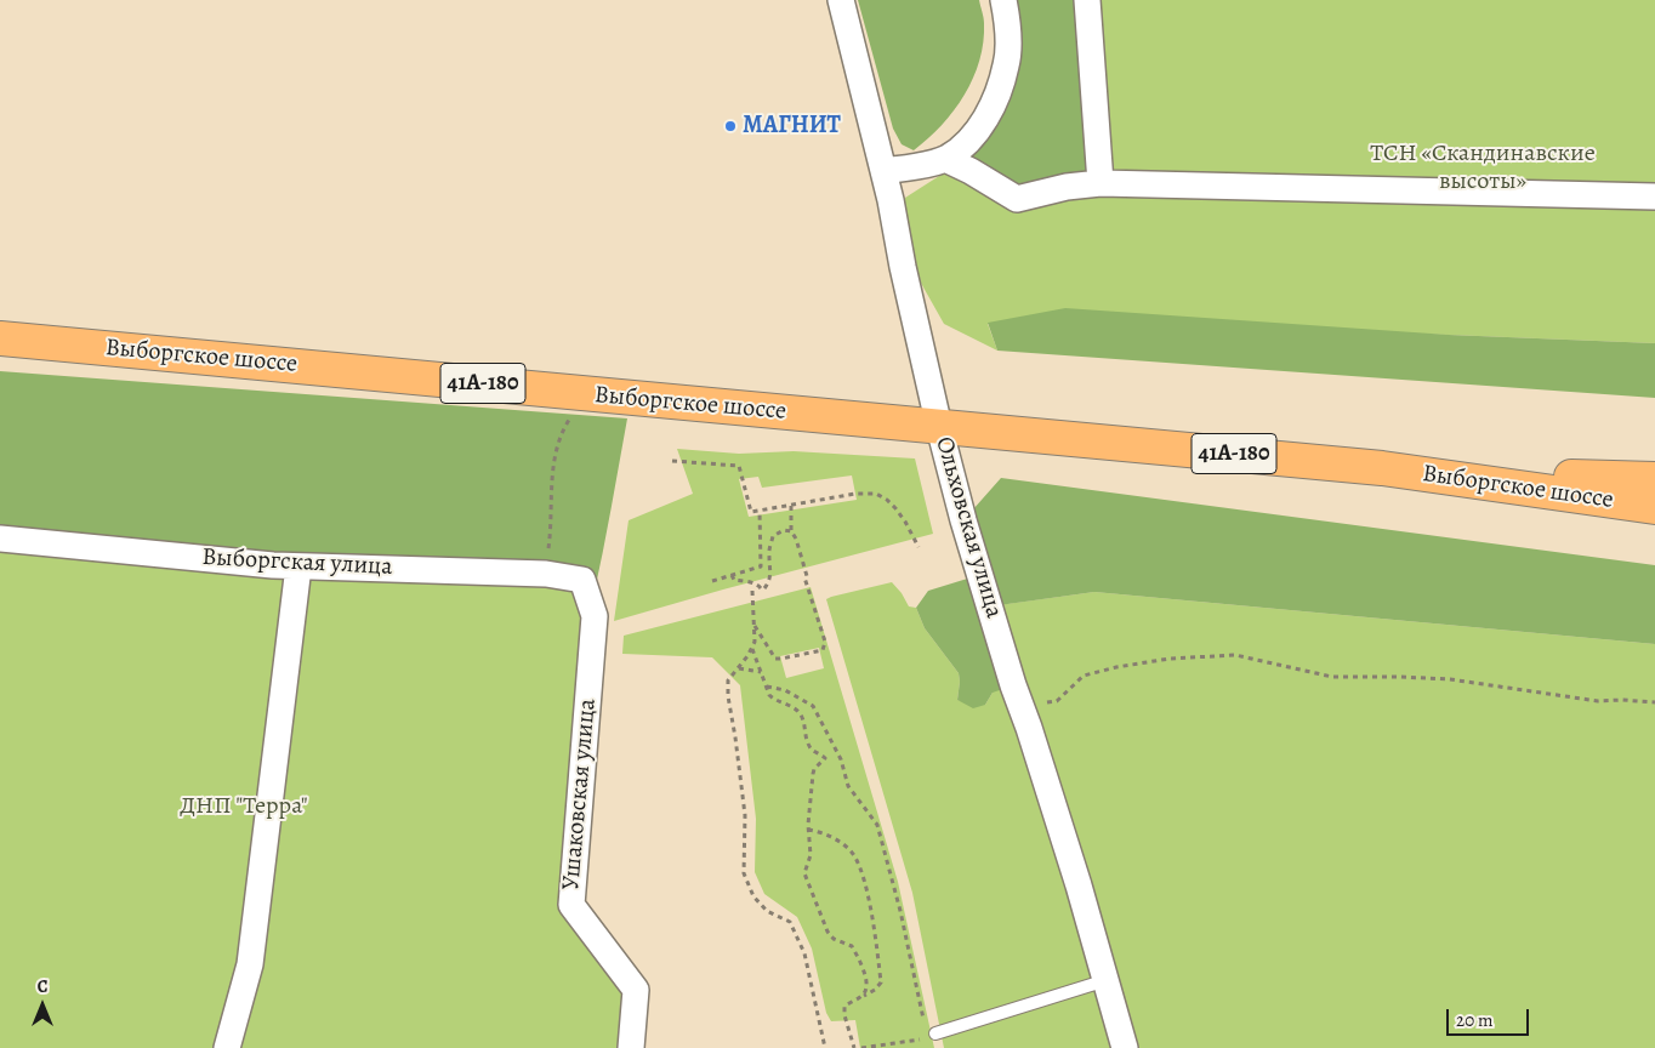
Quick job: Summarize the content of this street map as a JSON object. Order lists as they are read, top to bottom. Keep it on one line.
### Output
{"streets":{"main road":["Выборгское шоссе","41А-180"],"street":["Ольховская улица","Выборгская улица","Ушаковская улица"]},"crossings":[["Выборгское шоссе","Ольховская улица"],["Выборгская улица","Ушаковская улица"]],"parks":["ТСН «Скандинавские высоты»","ДНП \"Терра\""],"places":["МАГНИТ"],"scale_bar":"20 m","north":"top"}
